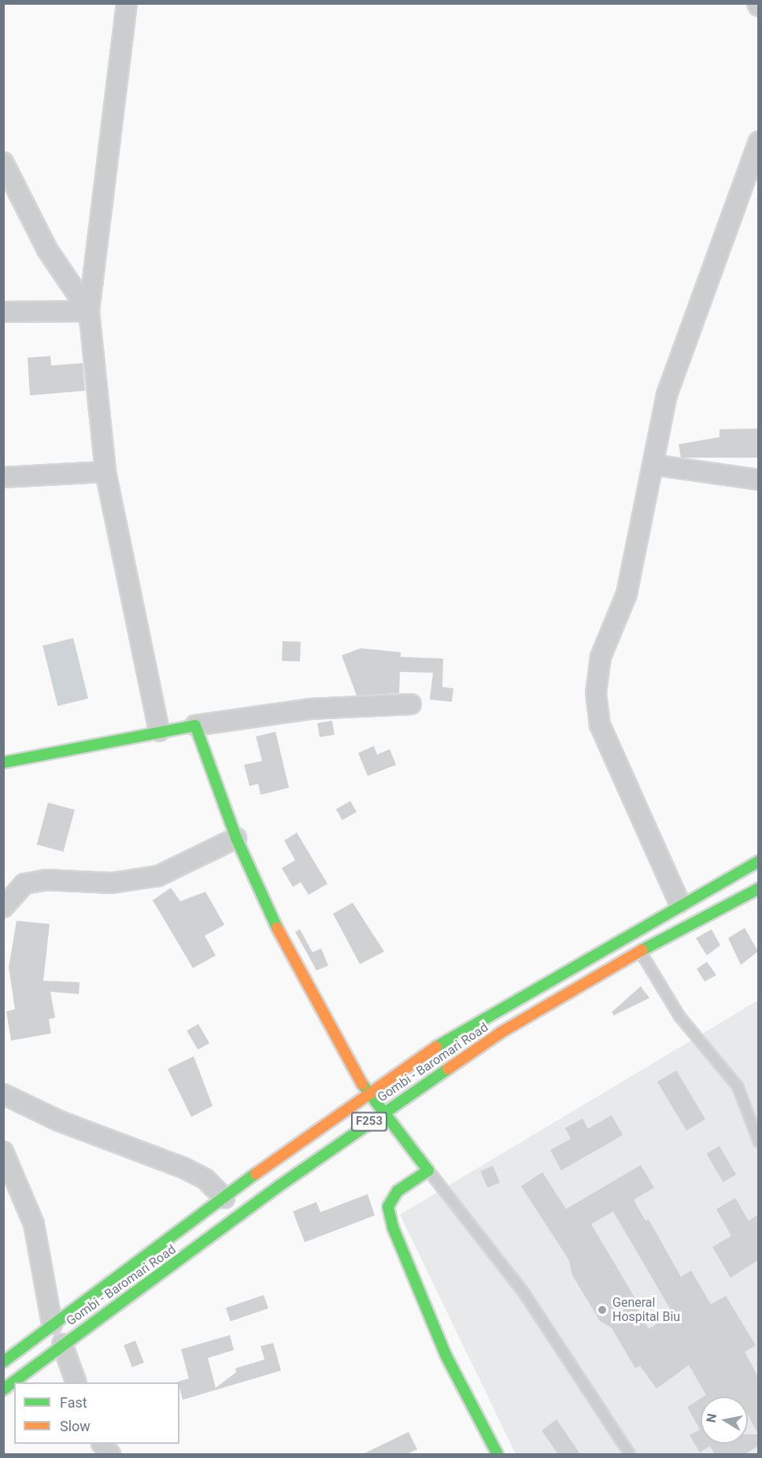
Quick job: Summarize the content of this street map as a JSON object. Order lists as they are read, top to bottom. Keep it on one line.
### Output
{"streets":{"main road":["Gombi - Baromari Road","F253"]},"places":["General Hospital Biu"],"legend":["Fast","Slow"],"north":"left"}
